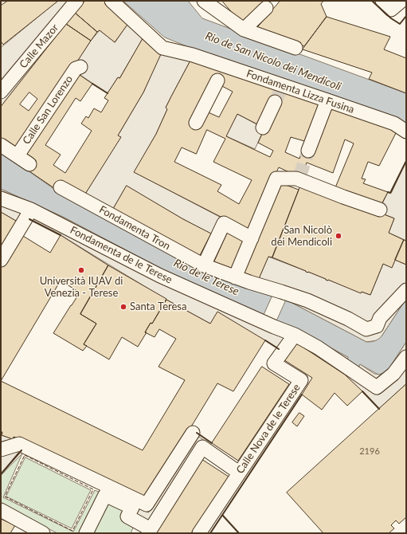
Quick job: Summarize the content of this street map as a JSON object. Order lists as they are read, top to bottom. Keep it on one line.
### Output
{"streets":{"street":["Calle Mazor","Fondamenta Lizza Fusina","Calle San Lorenzo","Fondamenta Tron","Fondamenta de le Terese","Calle Nova de le Terese"]},"crossings":[["Fondamenta de le Terese","Calle Nova de le Terese"]],"water":["Rio de San Nicolo dei Mendicoli","Rio de le Terese"],"places":["San Nicolò dei Mendicoli","Università IUAV di Venezia - Terese","Santa Teresa"],"house_numbers":["2196"]}
